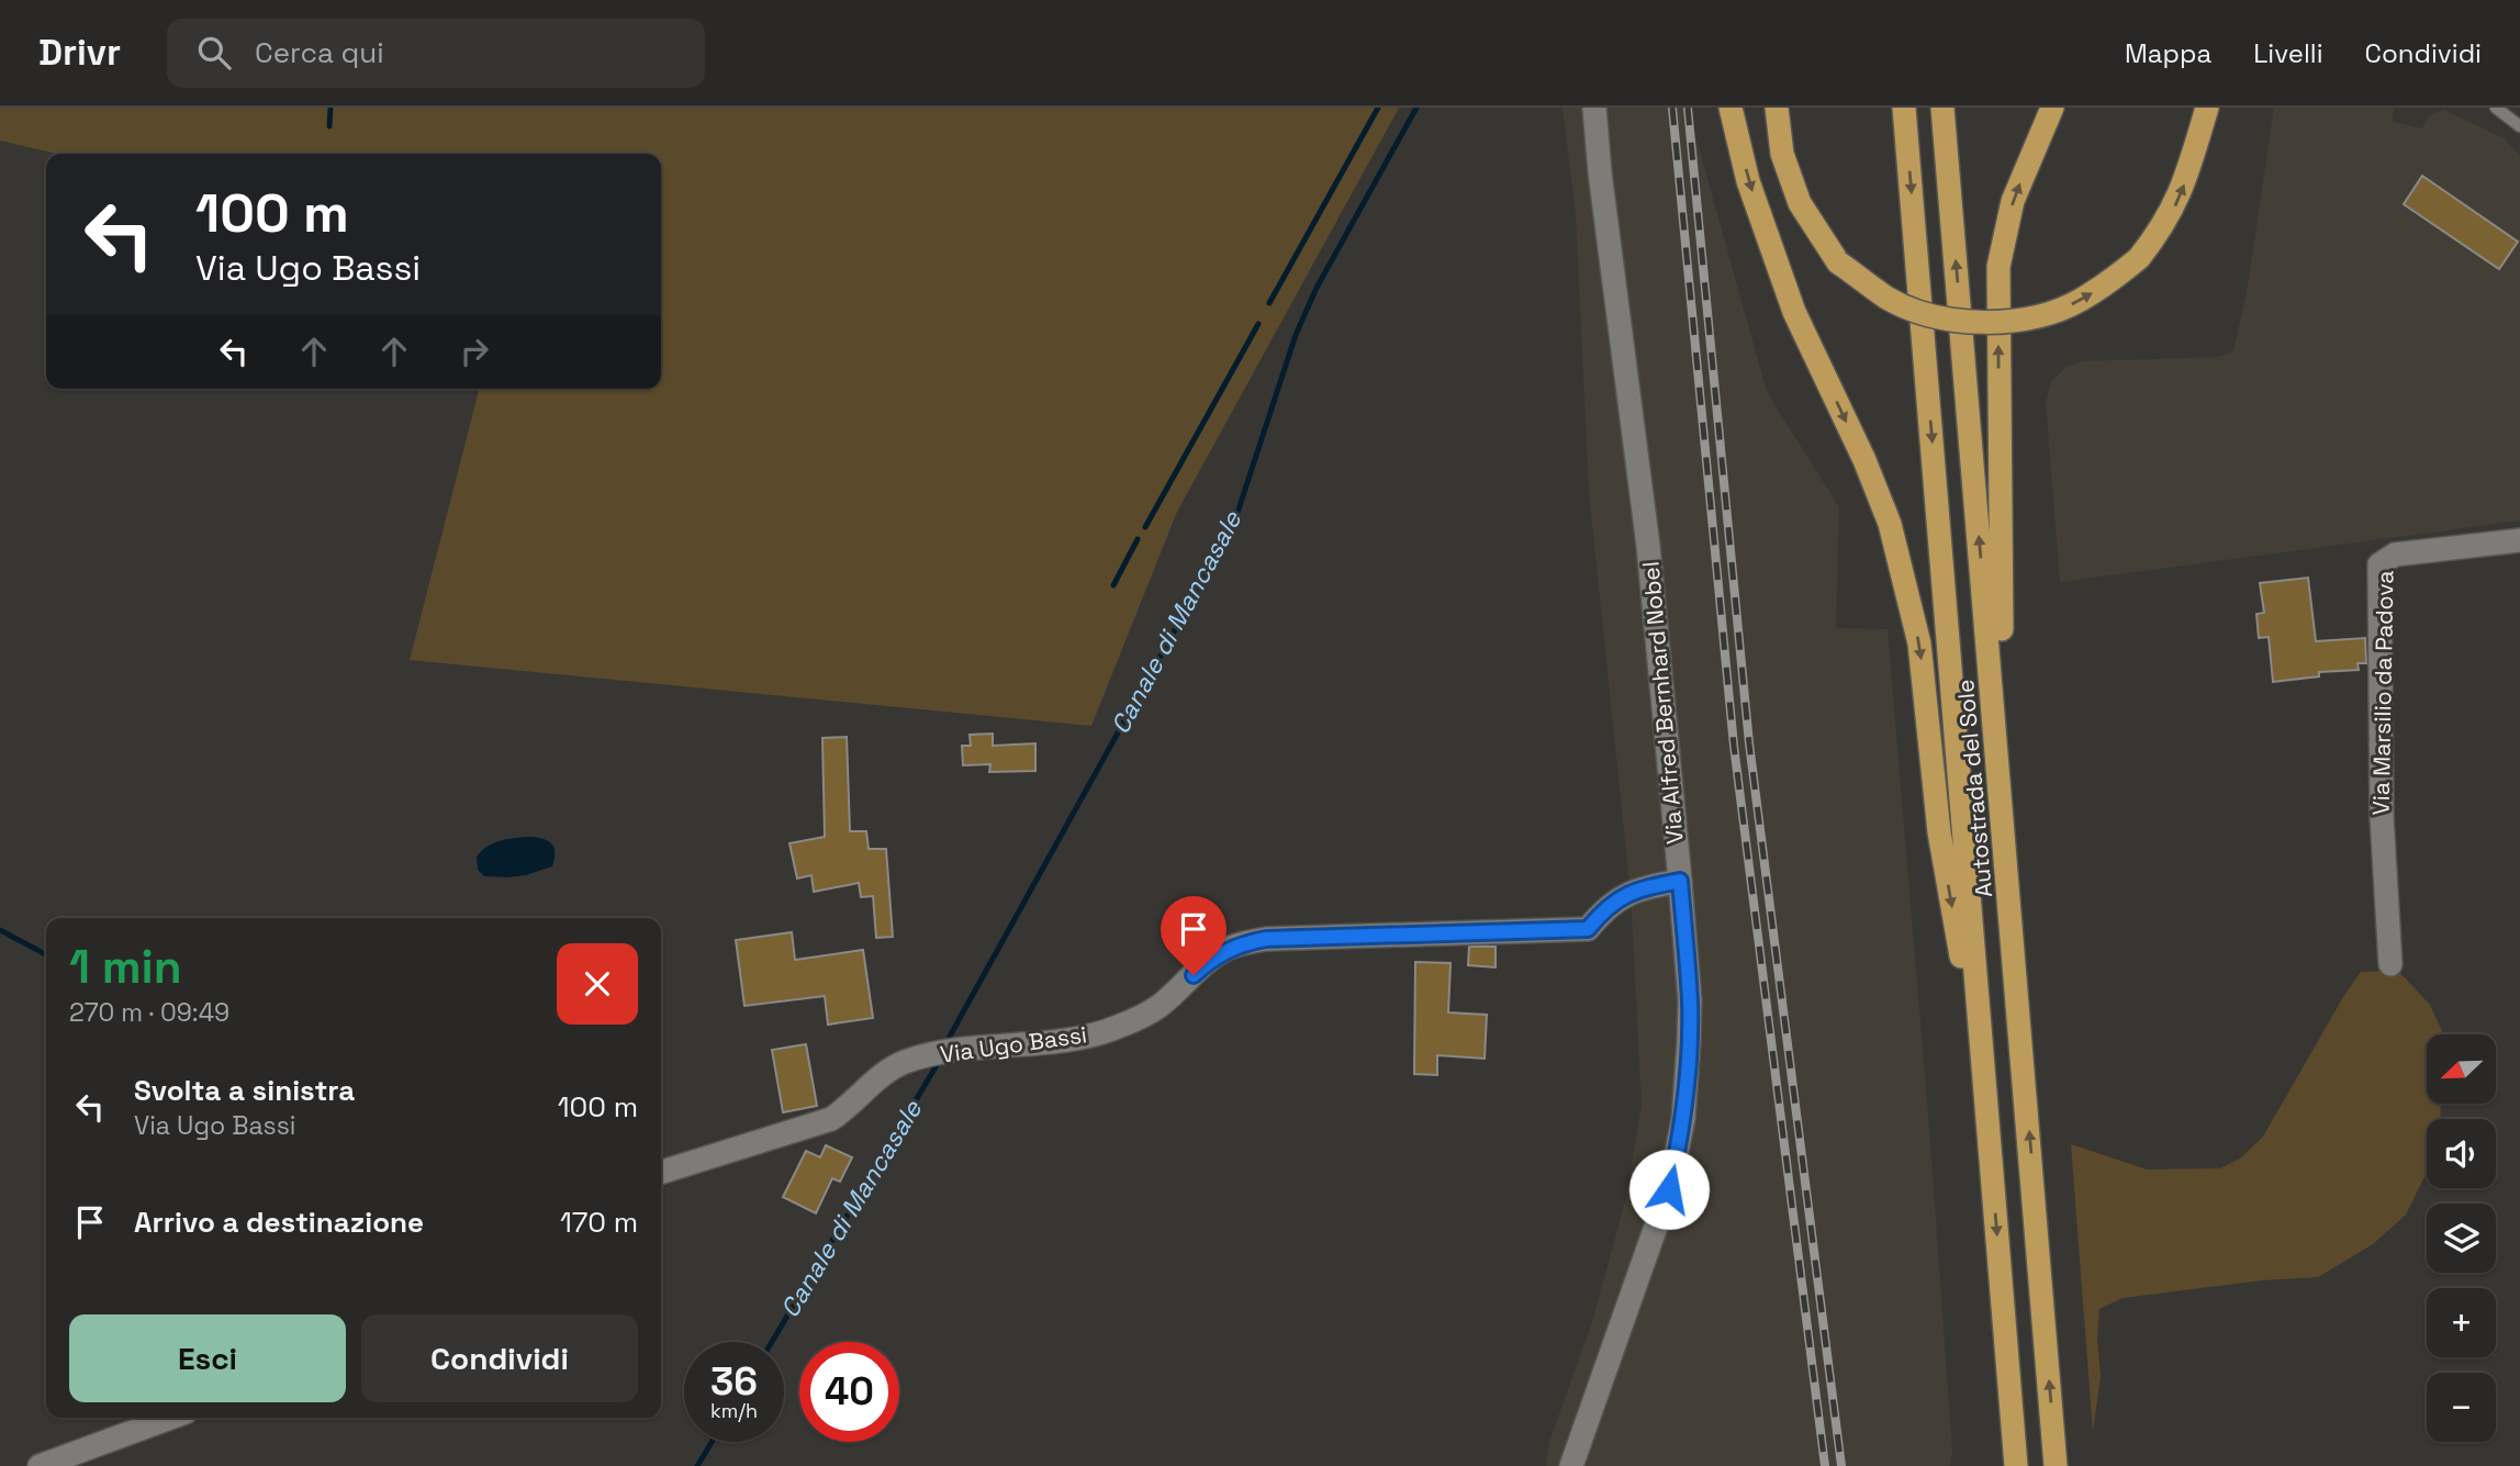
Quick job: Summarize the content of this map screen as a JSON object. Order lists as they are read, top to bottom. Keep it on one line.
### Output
{"streets":{"highway":["Autostrada del Sole"],"street":["Via Marsilio da Padova","Via Alfred Bernhard Nobel","Via Ugo Bassi"]},"crossings":[["Via Alfred Bernhard Nobel","Via Ugo Bassi"]],"water":["Canale di Mancasale"],"north":"bottom left","page":{"header":"Drivr","search":"Cerca qui","nav":["Mappa","Livelli","Condividi"],"turn":["100 m","Via Ugo Bassi"],"heading":["1 min","270 m · 09:49"],"map_buttons":["+","−"],"list":[{"name":"Svolta a sinistra","note":"Via Ugo Bassi","value":"100 m"},{"name":"Arrivo a destinazione","value":"170 m"}],"buttons":["Esci","Condividi"],"speed":"36 km/h","limit":"40"}}
